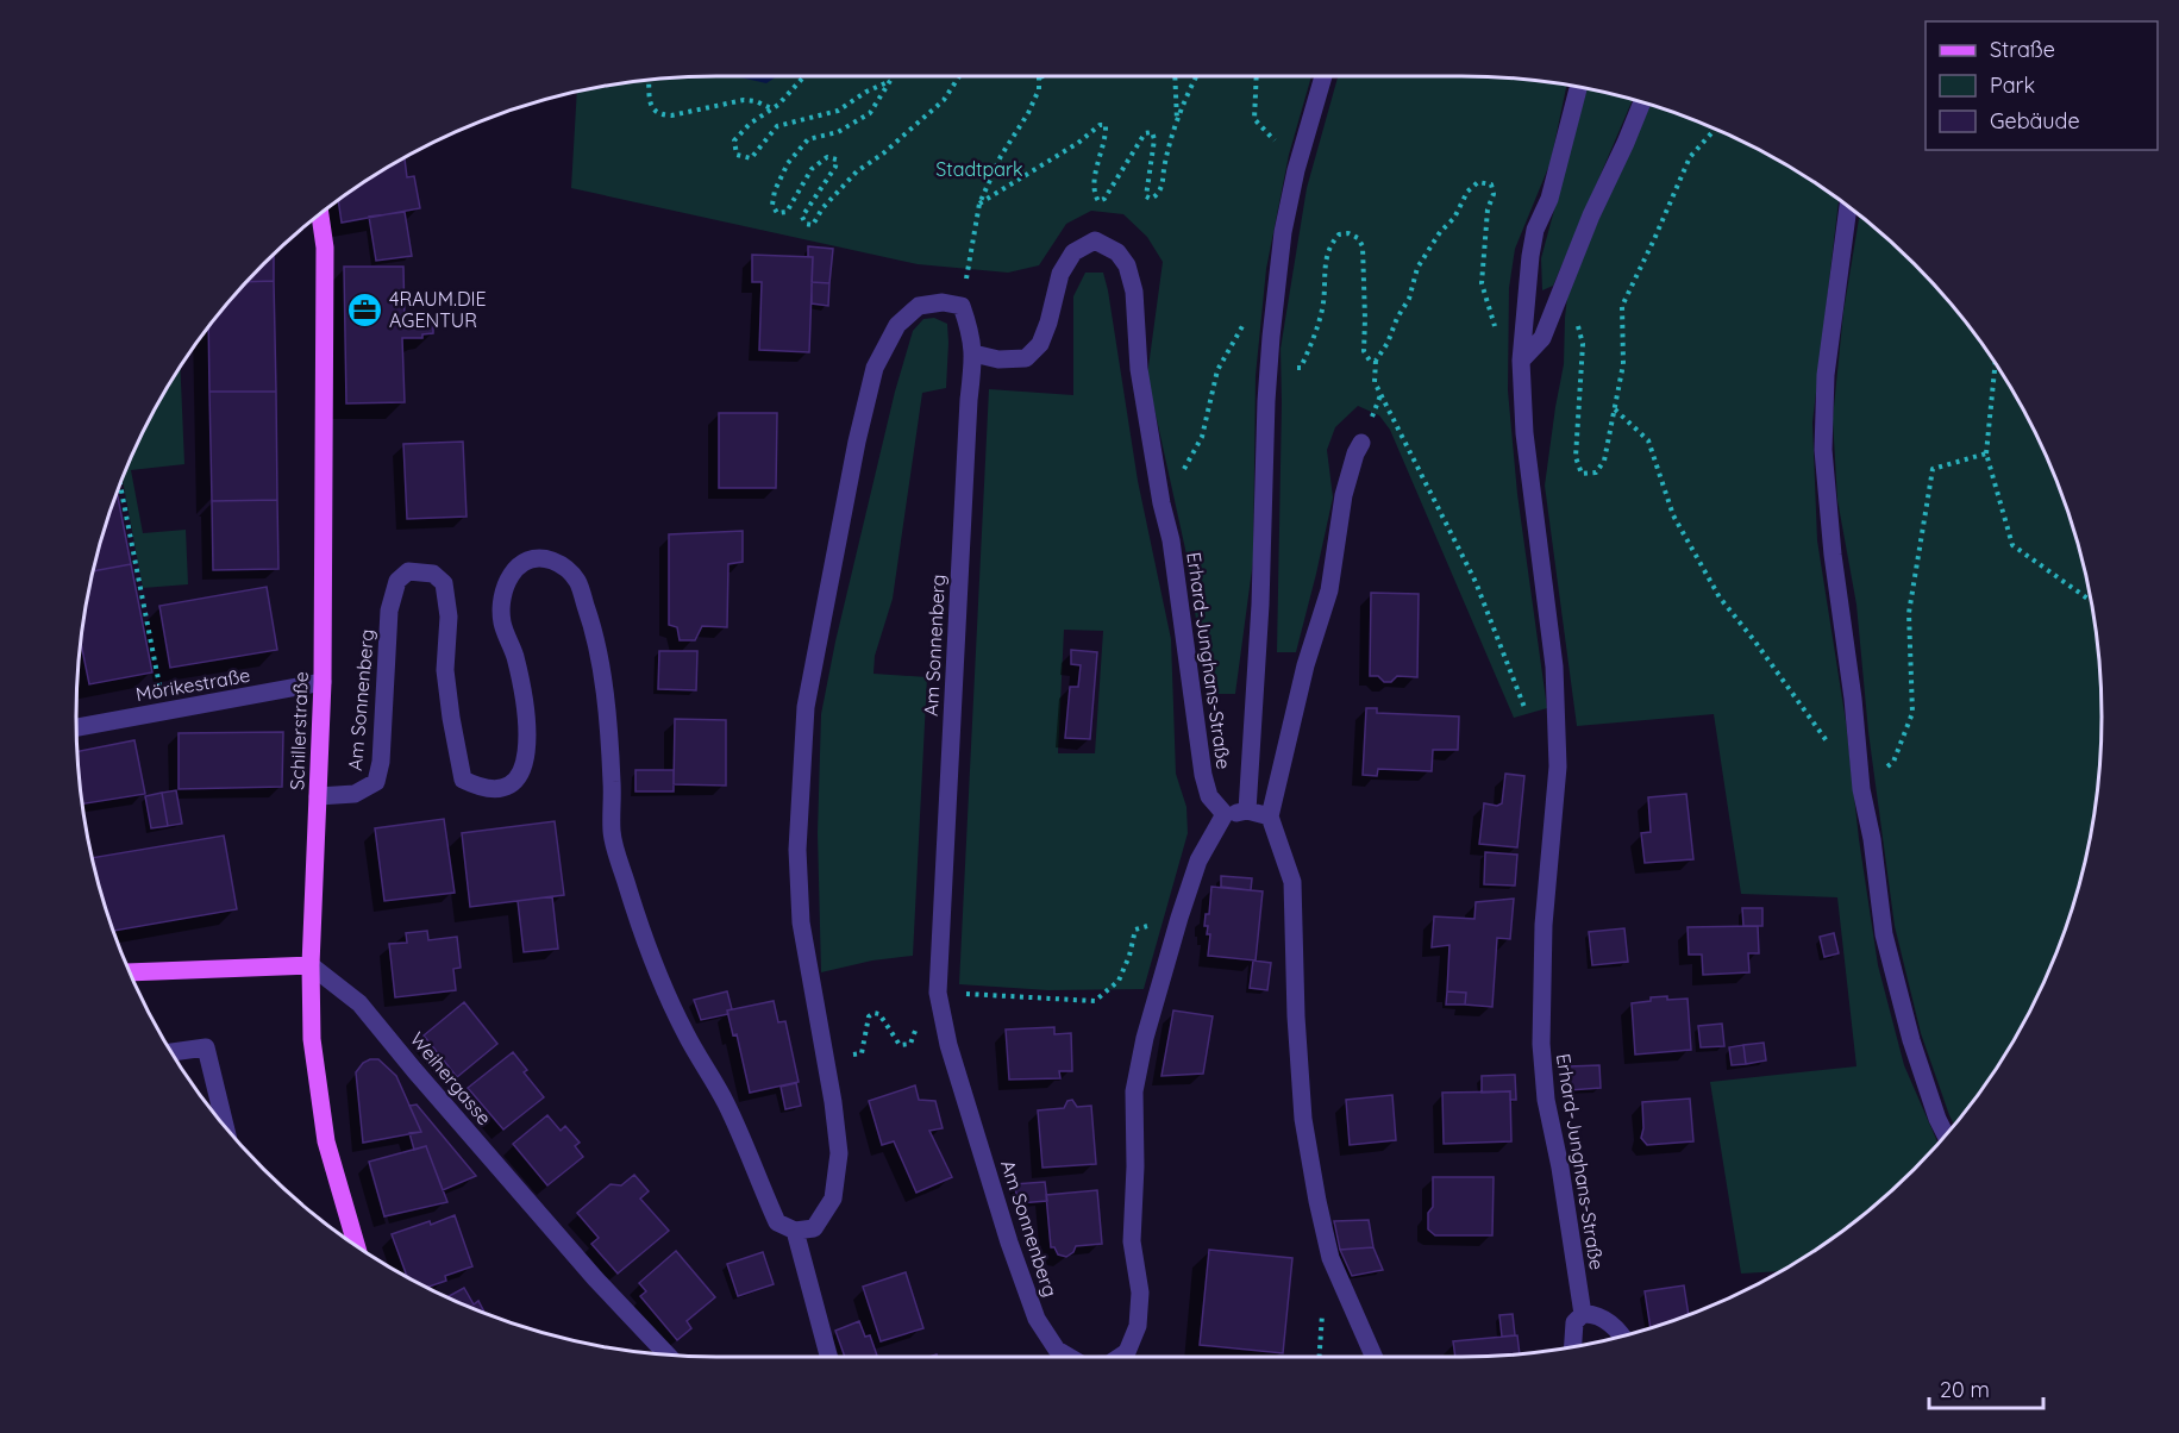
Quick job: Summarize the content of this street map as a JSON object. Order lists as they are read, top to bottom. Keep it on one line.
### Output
{"streets":{"main road":["Schillerstraße"],"street":["Am Sonnenberg","Erhard-Junghans-Straße","Mörikestraße","Weihergasse"]},"crossings":[["Am Sonnenberg","Erhard-Junghans-Straße"],["Am Sonnenberg","Schillerstraße"],["Mörikestraße","Schillerstraße"],["Schillerstraße","Weihergasse"]],"parks":["Stadtpark"],"places":{"office":["4RAUM.DIE AGENTUR"]},"legend":["Straße","Park","Gebäude"],"scale_bar":"20 m"}
